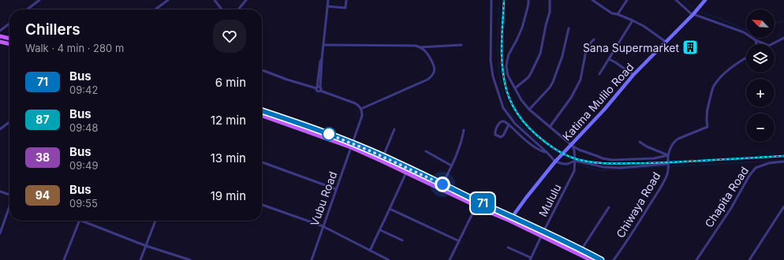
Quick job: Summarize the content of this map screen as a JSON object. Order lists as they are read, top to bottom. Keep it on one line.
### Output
{"streets":{"main road":["Katima Mulilo Road"],"street":["Chapita Road","Vubu Road","Mululu","Chiwaya Road"]},"places":{"building":["Sana Supermarket"]},"lines":["bus line 71"],"north":"top left","page":{"on_map":"71","map_buttons":["+","−"],"heading":["Chillers","Walk · 4 min · 280 m"],"list":[{"mark":"71","name":"Bus","note":"09:42","value":"6 min"},{"mark":"87","name":"Bus","note":"09:48","value":"12 min"},{"mark":"38","name":"Bus","note":"09:49","value":"13 min"},{"mark":"94","name":"Bus","note":"09:55","value":"19 min"}]}}
